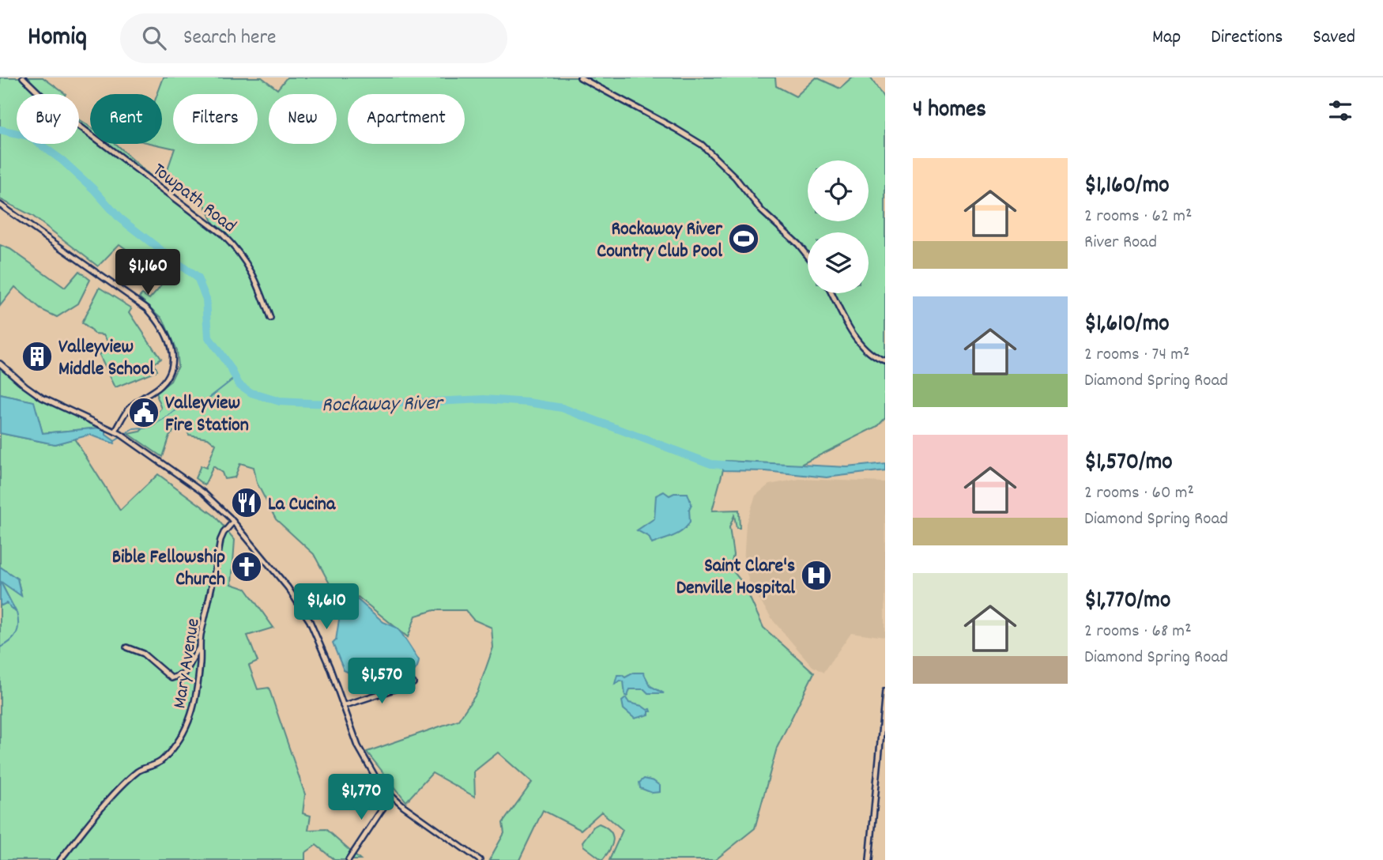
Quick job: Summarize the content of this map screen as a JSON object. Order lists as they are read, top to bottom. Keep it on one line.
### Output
{"streets":{"street":["Towpath Road","Mary Avenue"]},"water":["Rockaway River"],"places":{"sports":["Rockaway River Country Club Pool"],"building":["Valleyview Middle School"],"public building":["Valleyview Fire Station"],"restaurant":["La Cucina"],"church":["Bible Fellowship Church"],"hospital":["Saint Clare's Denville Hospital"]},"page":{"header":"Homiq","search":"Search here","nav":["Map","Directions","Saved"],"heading":"4 homes","chip":["Buy","Rent","Filters","New","Apartment"],"list":[{"name":"$1,160/mo","note":"2 rooms · 62 m² · River Road"},{"name":"$1,610/mo","note":"2 rooms · 74 m² · Diamond Spring Road"},{"name":"$1,570/mo","note":"2 rooms · 60 m² · Diamond Spring Road"},{"name":"$1,770/mo","note":"2 rooms · 68 m² · Diamond Spring Road"}],"price":["$1,160","$1,610","$1,570","$1,770"]}}
